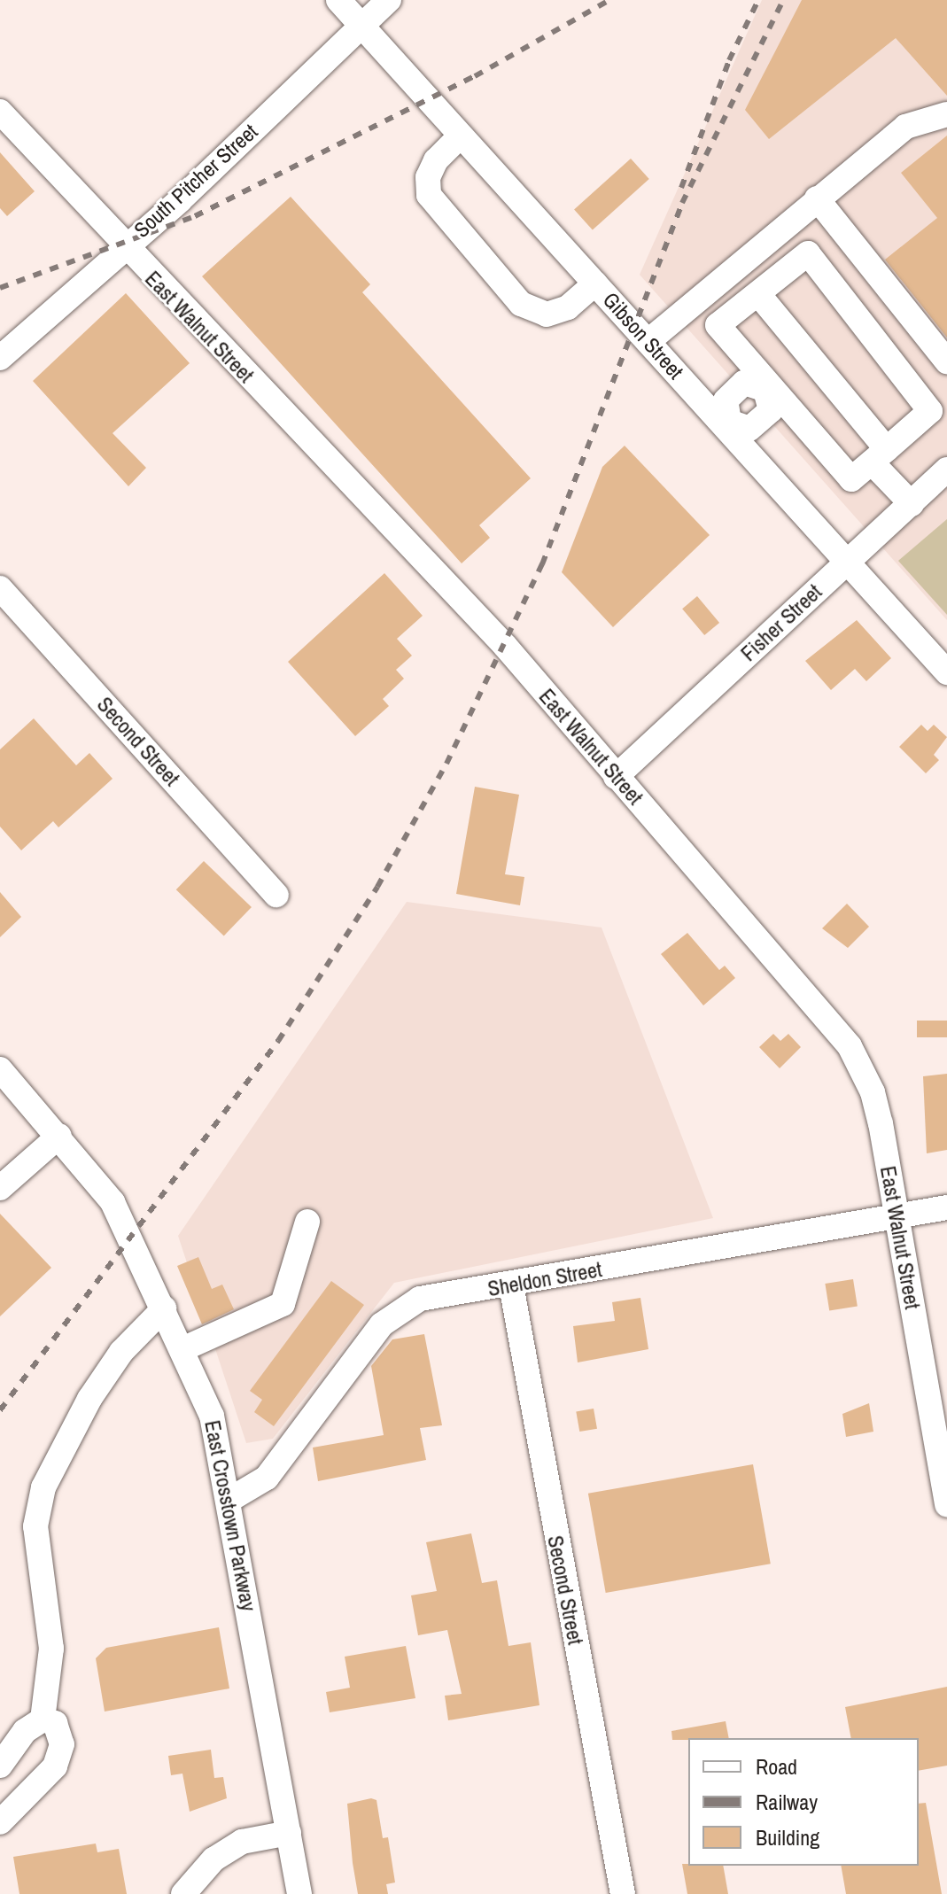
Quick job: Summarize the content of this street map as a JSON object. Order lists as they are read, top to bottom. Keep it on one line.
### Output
{"streets":{"street":["South Pitcher Street","East Walnut Street","Gibson Street","Fisher Street","Second Street","Sheldon Street","East Crosstown Parkway"]},"crossings":[["South Pitcher Street","East Walnut Street"],["South Pitcher Street","Gibson Street"],["East Walnut Street","Fisher Street"],["East Walnut Street","Sheldon Street"],["Gibson Street","Fisher Street"],["Second Street","Sheldon Street"],["Sheldon Street","East Crosstown Parkway"]],"legend":["Road","Railway","Building"]}
